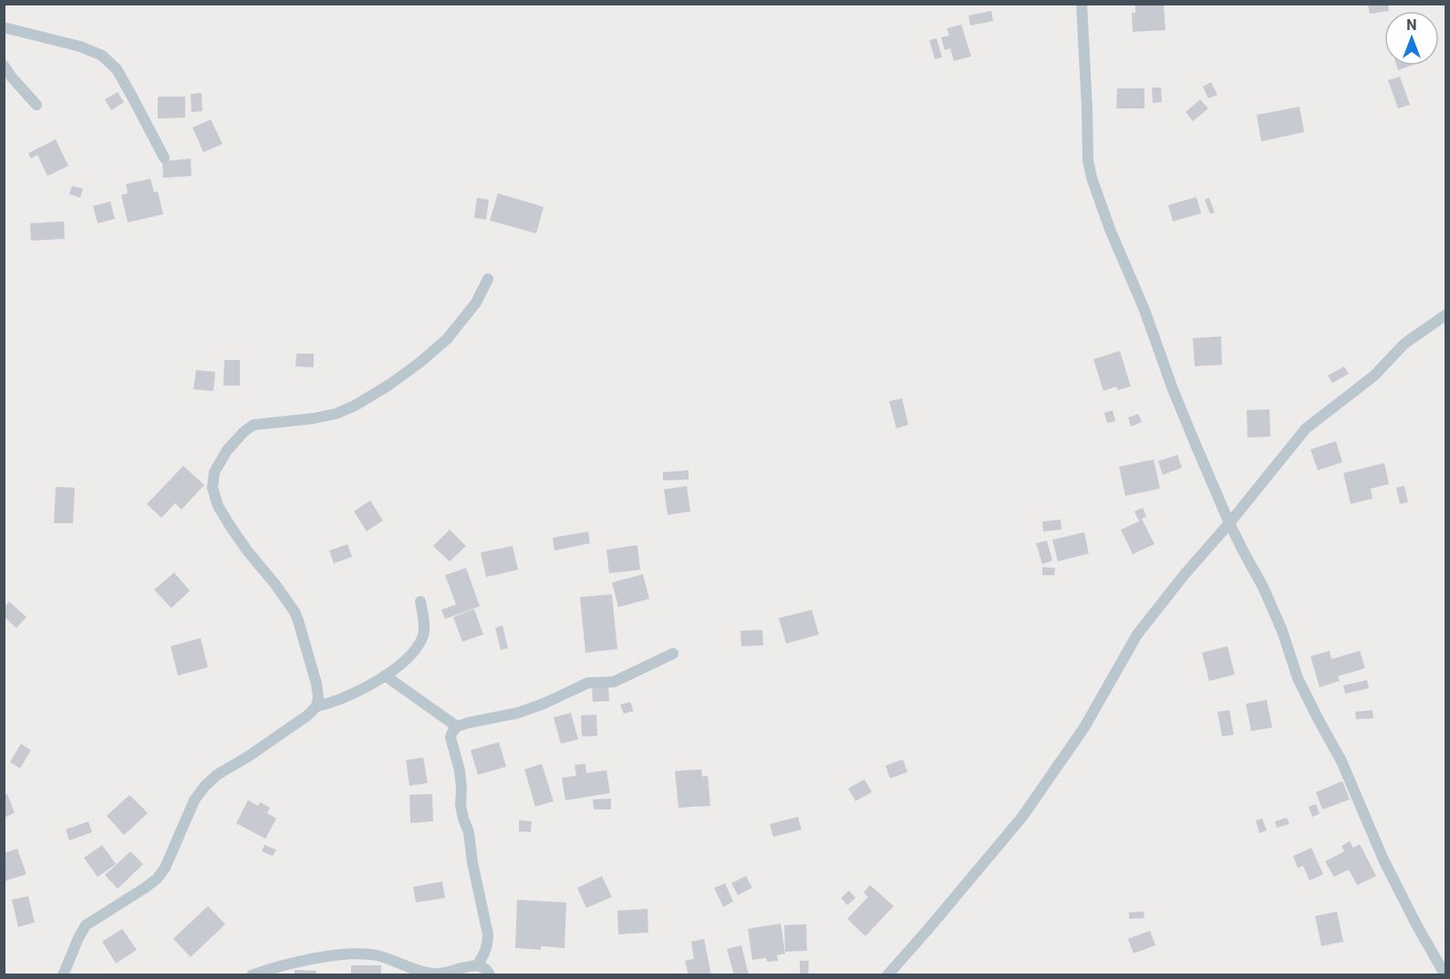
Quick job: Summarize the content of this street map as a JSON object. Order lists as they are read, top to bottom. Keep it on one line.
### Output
{"north":"top"}
